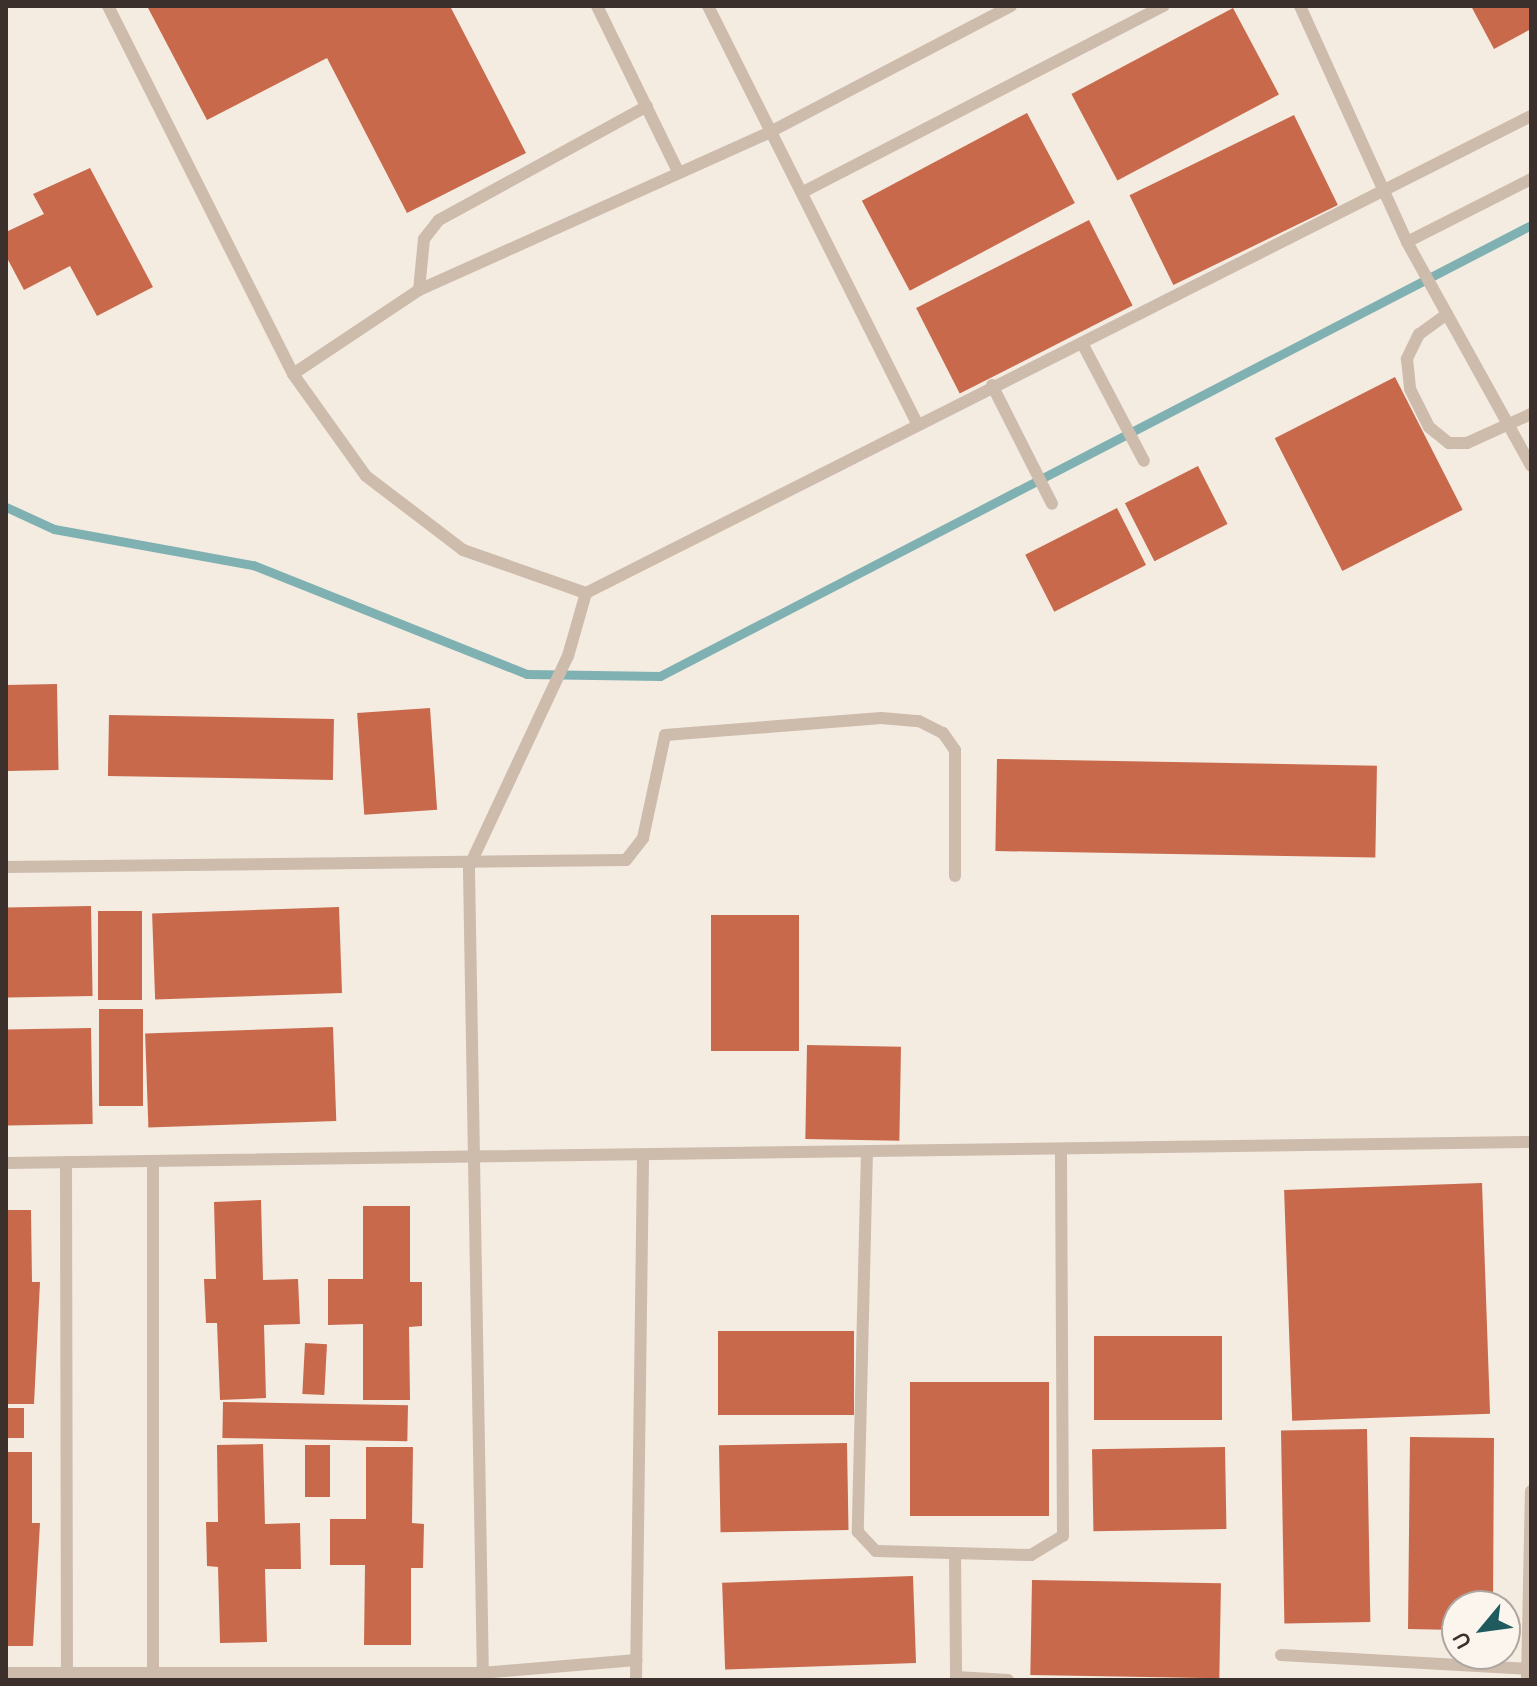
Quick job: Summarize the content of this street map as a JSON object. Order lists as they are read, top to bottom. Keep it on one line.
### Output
{"north":"bottom left"}
